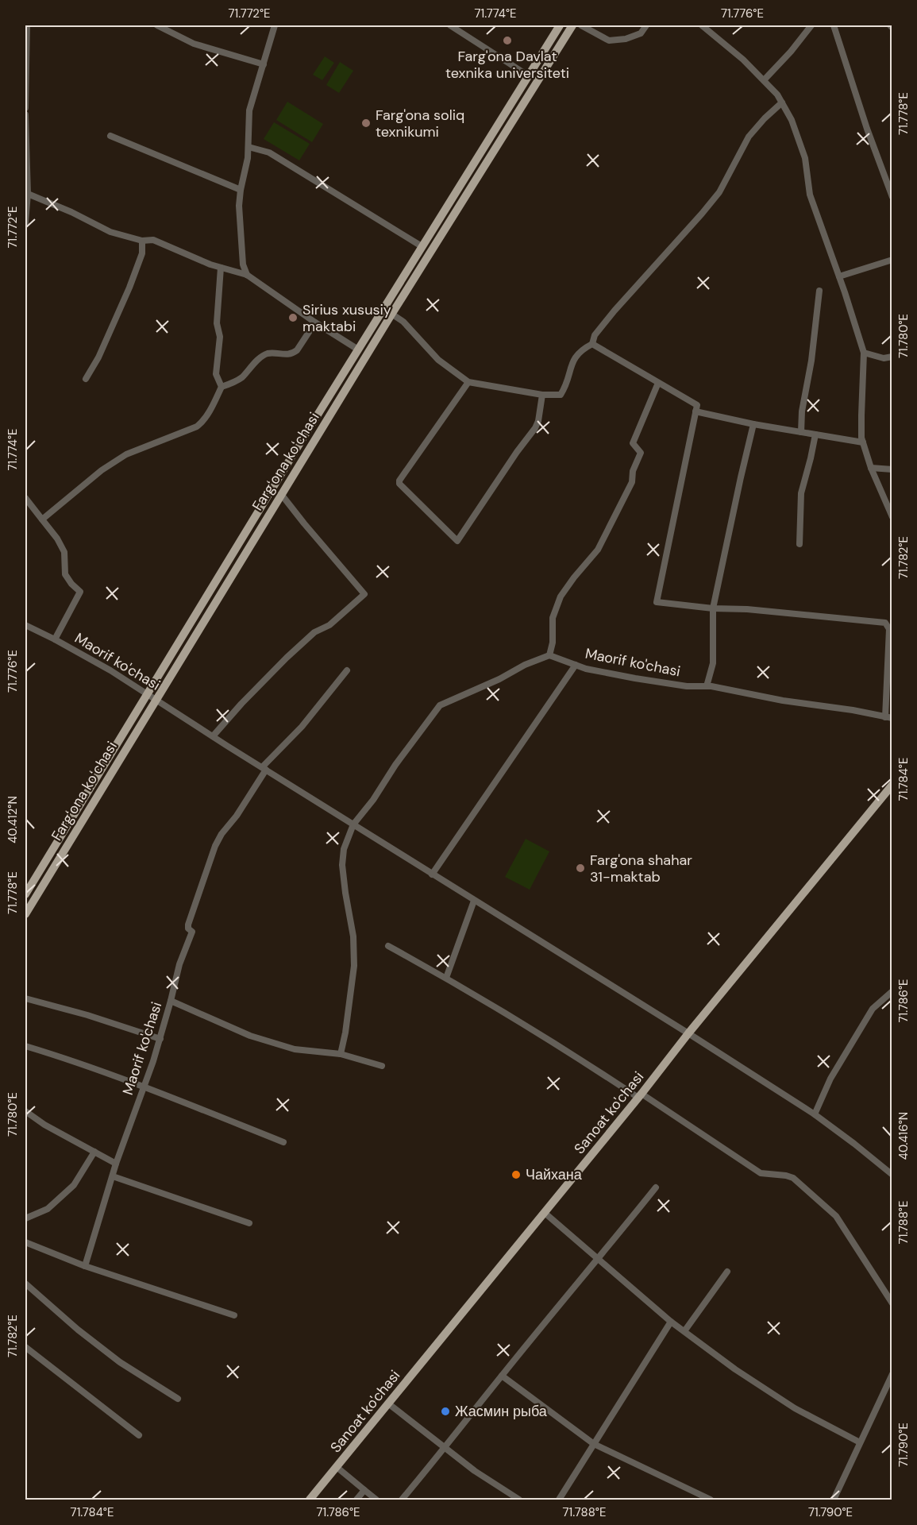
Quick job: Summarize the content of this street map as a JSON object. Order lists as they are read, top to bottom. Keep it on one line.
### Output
{"streets":{"main road":["Fargʻona koʻchasi","Sanoat ko'chasi"],"street":["Maorif ko'chasi"]},"crossings":[["Fargʻona koʻchasi","Maorif ko'chasi"],["Maorif ko'chasi","Sanoat ko'chasi"]],"places":["Farg'ona Davlat texnika universiteti","Farg'ona soliq texnikumi","Sirius xususiy maktabi","Farg'ona shahar 31-maktab","Чайхана","Жасмин рыба"],"coordinates":["71.772°E","71.774°E","71.776°E","71.778°E","71.780°E","71.782°E","71.784°E","40.412°N","71.786°E","40.416°N","71.788°E","71.790°E"]}
